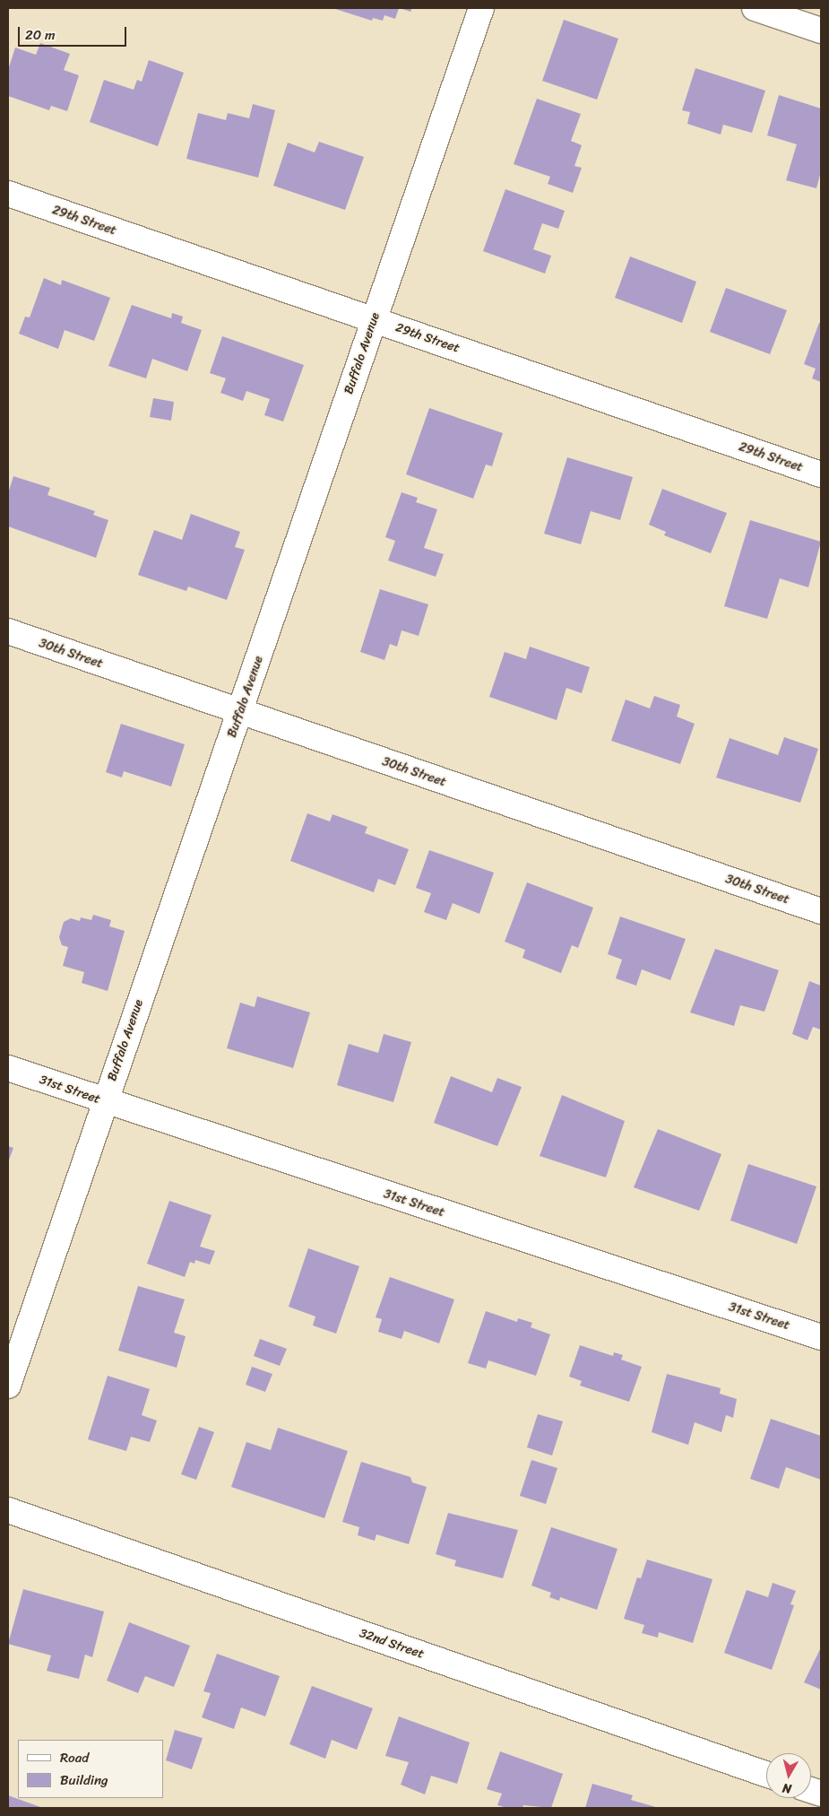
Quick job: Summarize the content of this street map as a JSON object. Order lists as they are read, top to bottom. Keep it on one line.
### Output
{"streets":{"street":["29th Street","Buffalo Avenue","30th Street","31st Street","32nd Street"]},"crossings":[["29th Street","Buffalo Avenue"],["Buffalo Avenue","30th Street"],["Buffalo Avenue","31st Street"]],"legend":["Road","Building"],"scale_bar":"20 m","north":"bottom"}
